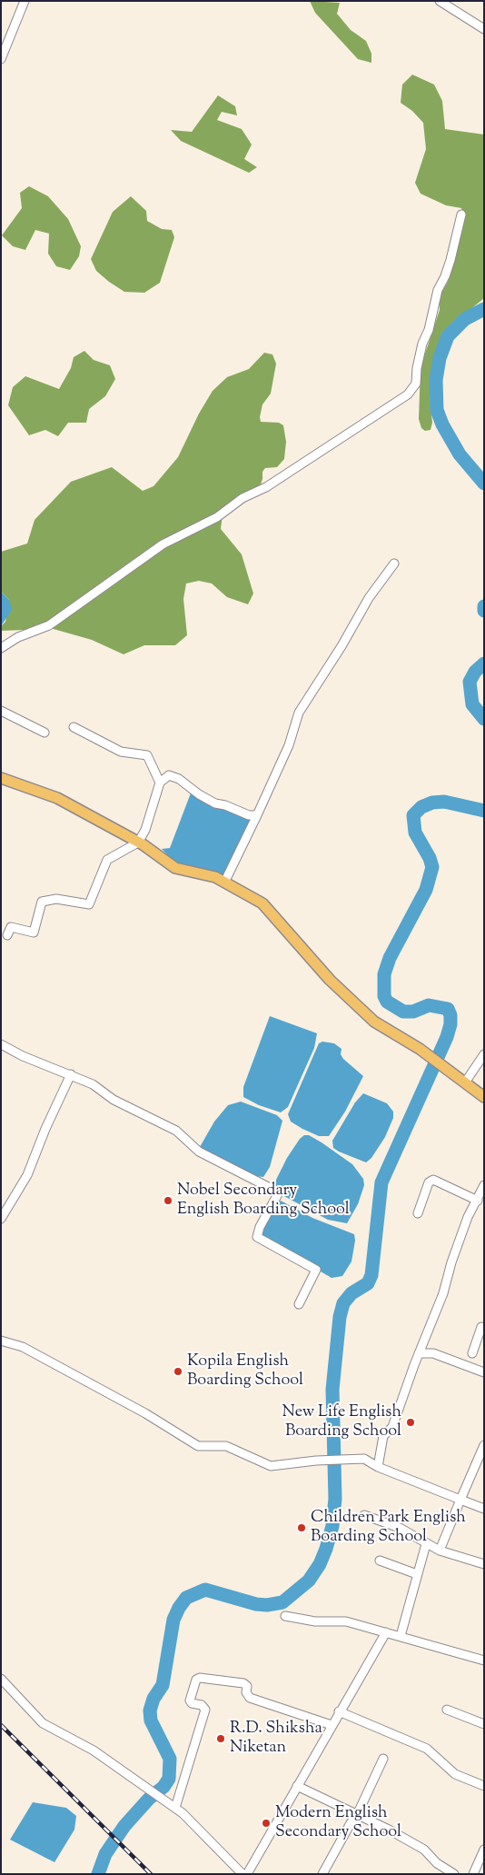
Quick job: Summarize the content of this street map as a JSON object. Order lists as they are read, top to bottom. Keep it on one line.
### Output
{"places":["Nobel Secondary English Boarding School","Kopila English Boarding School","New Life English Boarding School","Children Park English Boarding School","R.D. Shiksha Niketan","Modern English Secondary School"]}
